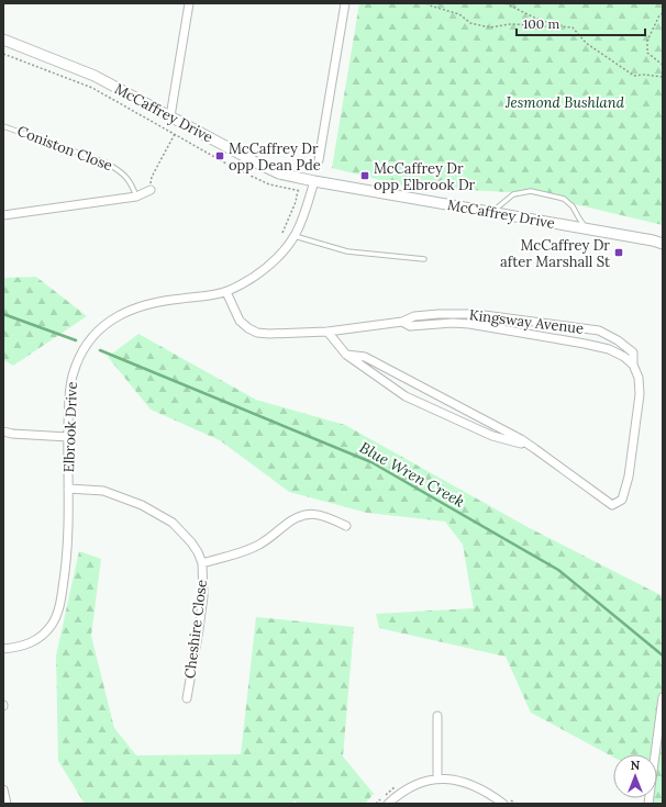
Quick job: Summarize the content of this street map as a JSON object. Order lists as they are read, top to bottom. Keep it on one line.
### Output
{"streets":{"main road":["McCaffrey Drive"],"street":["Kingsway Avenue","Elbrook Drive","Cheshire Close"],"lane":["Coniston Close"]},"crossings":[["McCaffrey Drive","Elbrook Drive"],["Kingsway Avenue","Elbrook Drive"],["Elbrook Drive","Cheshire Close"]],"water":["Blue Wren Creek"],"parks":["Jesmond Bushland"],"places":{"transit":["McCaffrey Dr opp Dean Pde","McCaffrey Dr opp Elbrook Dr","McCaffrey Dr after Marshall St"]},"scale_bar":"100 m","north":"top"}
